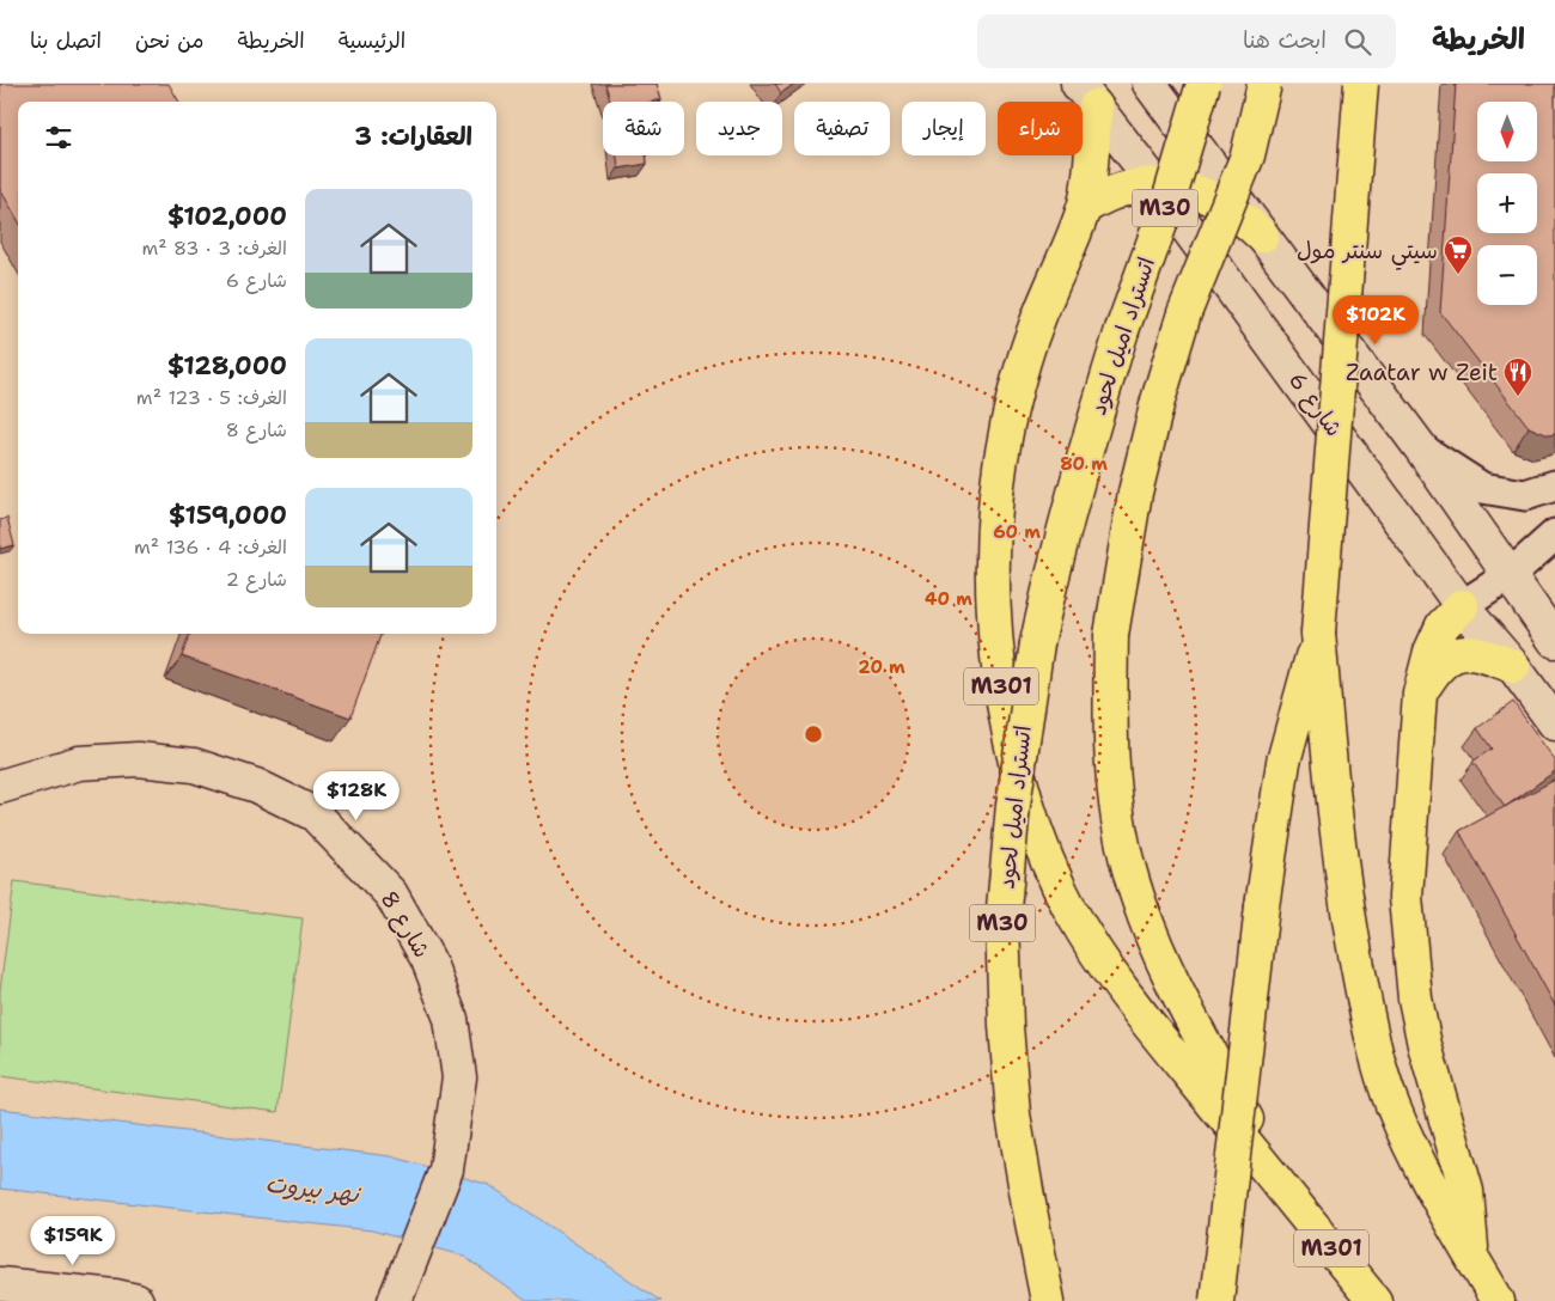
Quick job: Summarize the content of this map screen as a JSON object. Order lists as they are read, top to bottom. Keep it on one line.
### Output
{"streets":{"highway":["M30","اتستراد اميل لحود","M301"],"main road":["شارع 6","شارع 8"]},"crossings":[["شارع 6","M301"]],"water":["نهر بيروت"],"places":{"supermarket":["سيتي سنتر مول"],"restaurant":["Zaatar w Zeit"]},"north":"bottom","page":{"header":"الخريطة","search":"ابحث هنا","nav":["الرئيسية","الخريطة","من نحن","اتصل بنا"],"map_buttons":["+","−"],"chip":["شراء","إيجار","تصفية","جديد","شقة"],"heading":"العقارات: 3","list":[{"name":"$102,000","note":"الغرف: 3 · 83 m² · شارع 6"},{"name":"$128,000","note":"الغرف: 5 · 123 m² · شارع 8"},{"name":"$159,000","note":"الغرف: 4 · 136 m² · شارع 2"}],"price":["$102K","$128K","$159K"]},"rings":["80 m","60 m","40 m","20 m"]}
